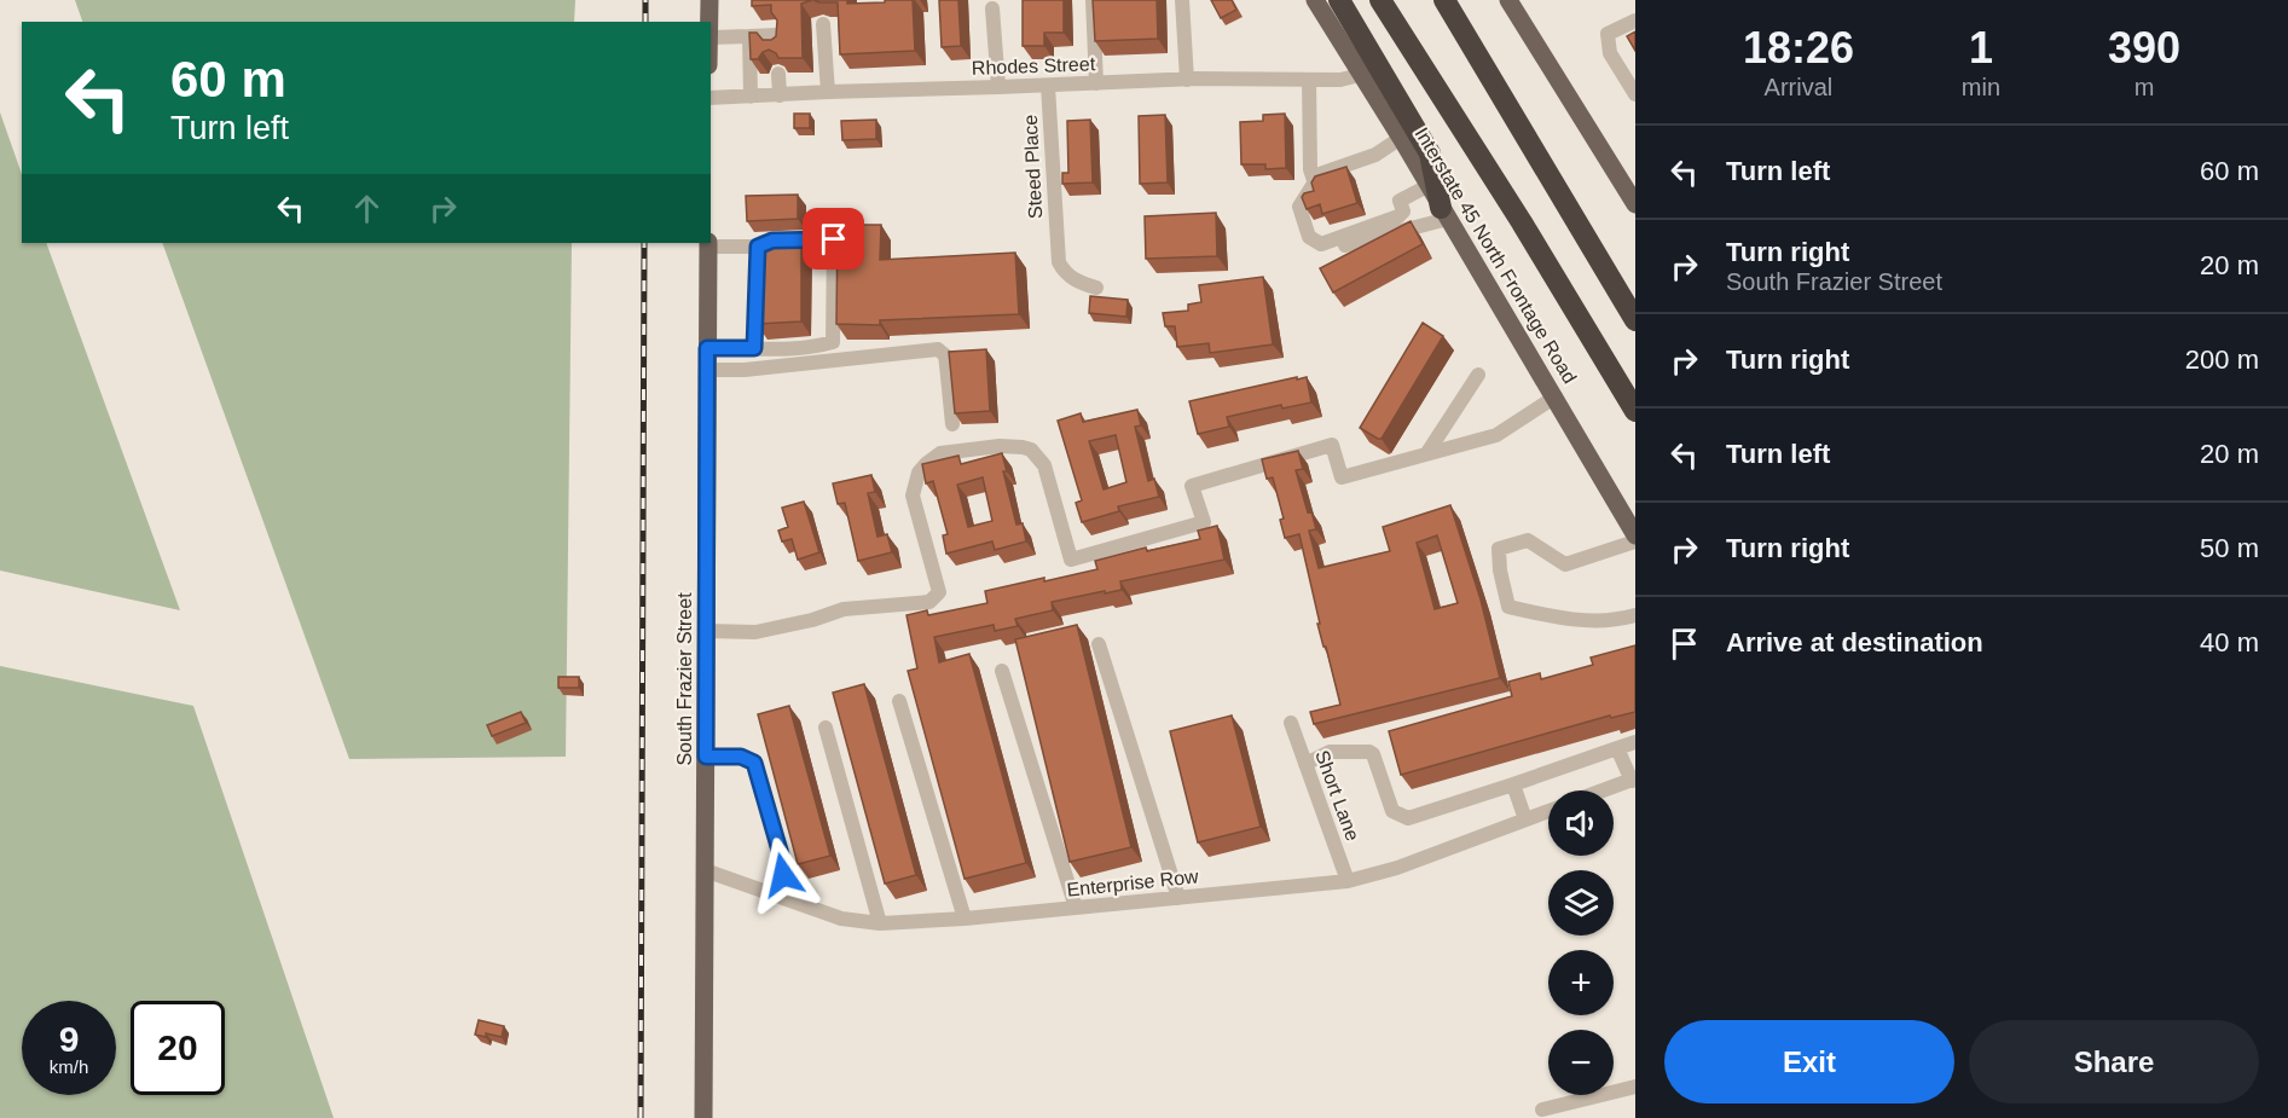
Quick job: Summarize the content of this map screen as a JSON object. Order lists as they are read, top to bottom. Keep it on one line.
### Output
{"streets":{"main road":["Interstate 45 North Frontage Road","South Frazier Street"],"street":["Rhodes Street","Steed Place","Short Lane","Enterprise Row"]},"crossings":[["Rhodes Street","Steed Place"],["Rhodes Street","Interstate 45 North Frontage Road"],["South Frazier Street","Enterprise Row"],["Short Lane","Enterprise Row"]],"page":{"eta":["18:26","Arrival","1","min","390","m"],"turn":["60 m","Turn left"],"list":[{"name":"Turn left","value":"60 m"},{"name":"Turn right","note":"South Frazier Street","value":"20 m"},{"name":"Turn right","value":"200 m"},{"name":"Turn left","value":"20 m"},{"name":"Turn right","value":"50 m"},{"name":"Arrive at destination","value":"40 m"}],"map_buttons":["+","−"],"speed":"9 km/h","limit":"20","buttons":["Exit","Share"]}}
